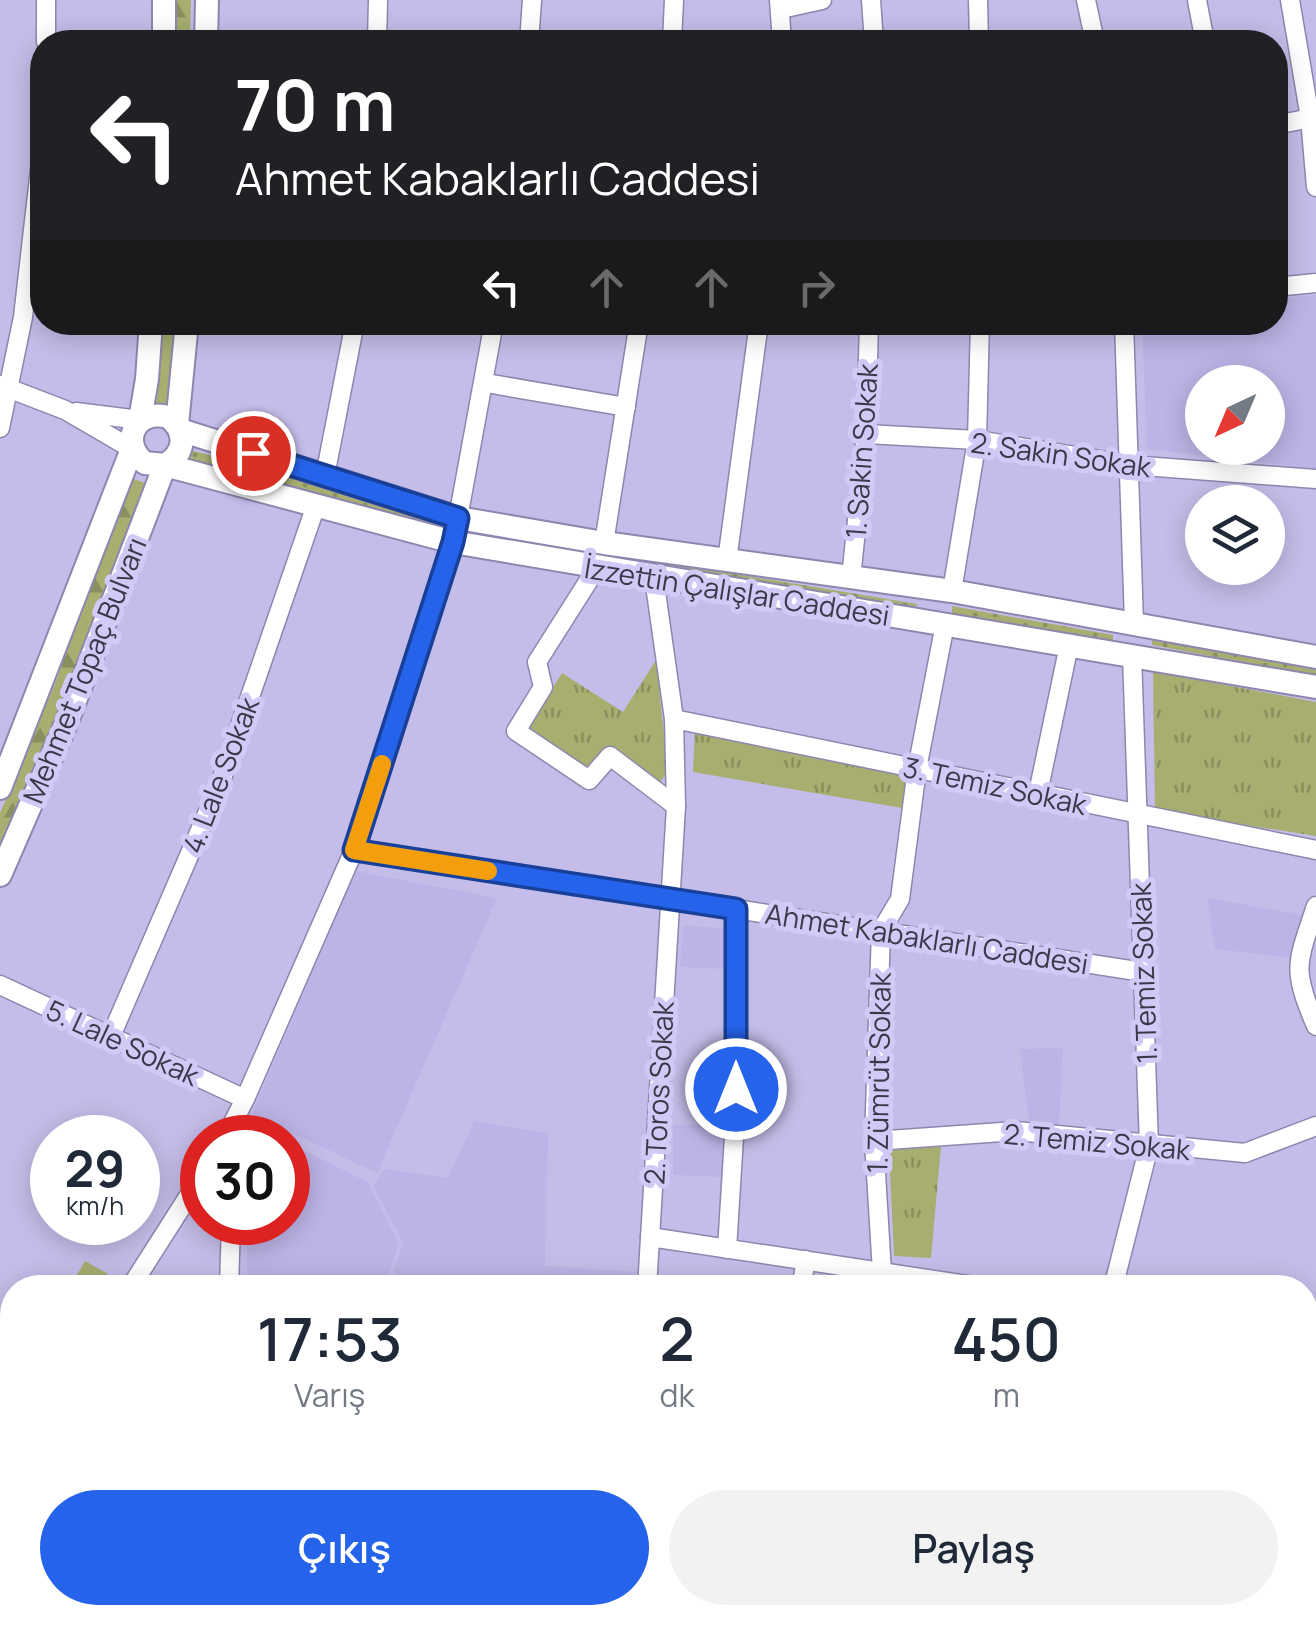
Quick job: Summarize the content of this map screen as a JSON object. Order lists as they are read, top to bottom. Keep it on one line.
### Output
{"streets":{"street":["1. Sakin Sokak","2. Sakin Sokak","İzzettin Çalışlar Caddesi","Mehmet Topaç Bulvarı","4. Lale Sokak","3. Temiz Sokak","Ahmet Kabaklarlı Caddesi","1. Temiz Sokak","5. Lale Sokak","1. Zümrüt Sokak","2. Toros Sokak","2. Temiz Sokak"]},"crossings":[["1. Sakin Sokak","2. Sakin Sokak"],["1. Sakin Sokak","İzzettin Çalışlar Caddesi"],["İzzettin Çalışlar Caddesi","Mehmet Topaç Bulvarı"],["İzzettin Çalışlar Caddesi","4. Lale Sokak"],["İzzettin Çalışlar Caddesi","1. Temiz Sokak"],["İzzettin Çalışlar Caddesi","1. Zümrüt Sokak"],["İzzettin Çalışlar Caddesi","2. Toros Sokak"],["4. Lale Sokak","5. Lale Sokak"],["3. Temiz Sokak","1. Temiz Sokak"],["3. Temiz Sokak","1. Zümrüt Sokak"],["3. Temiz Sokak","2. Toros Sokak"],["Ahmet Kabaklarlı Caddesi","1. Temiz Sokak"],["Ahmet Kabaklarlı Caddesi","1. Zümrüt Sokak"],["Ahmet Kabaklarlı Caddesi","2. Toros Sokak"],["1. Temiz Sokak","2. Temiz Sokak"],["1. Zümrüt Sokak","2. Temiz Sokak"]],"north":"bottom left","page":{"turn":["70 m","Ahmet Kabaklarlı Caddesi"],"speed":"29 km/h","limit":"30","eta":["17:53","Varış","2","dk","450","m"],"buttons":["Çıkış","Paylaş"]}}
